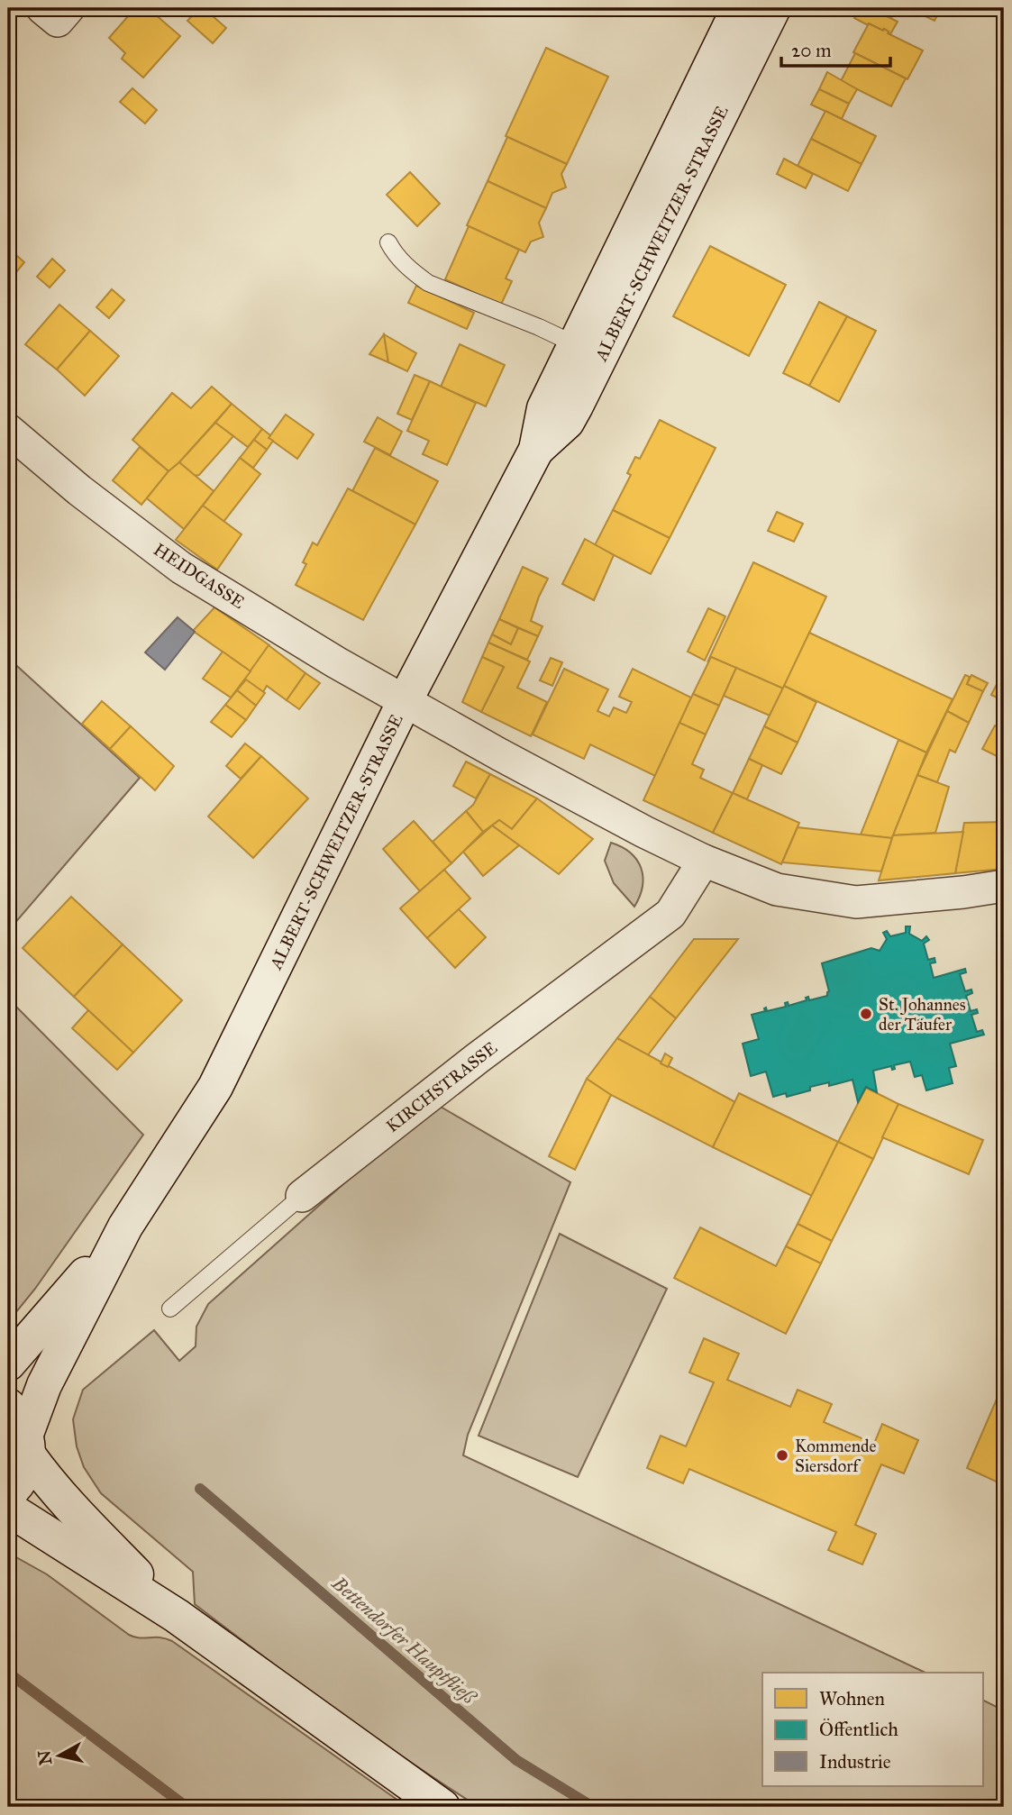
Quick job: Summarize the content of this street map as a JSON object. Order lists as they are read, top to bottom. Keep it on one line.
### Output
{"streets":{"main road":["ALBERT-SCHWEITZER-STRASSE"],"street":["HEIDGASSE","KIRCHSTRASSE"]},"crossings":[["ALBERT-SCHWEITZER-STRASSE","HEIDGASSE"]],"water":["Bettendorfer Hauptfließ"],"places":["St. Johannes der Täufer","Kommende Siersdorf"],"legend":["Wohnen","Öffentlich","Industrie"],"scale_bar":"20 m","north":"left"}
